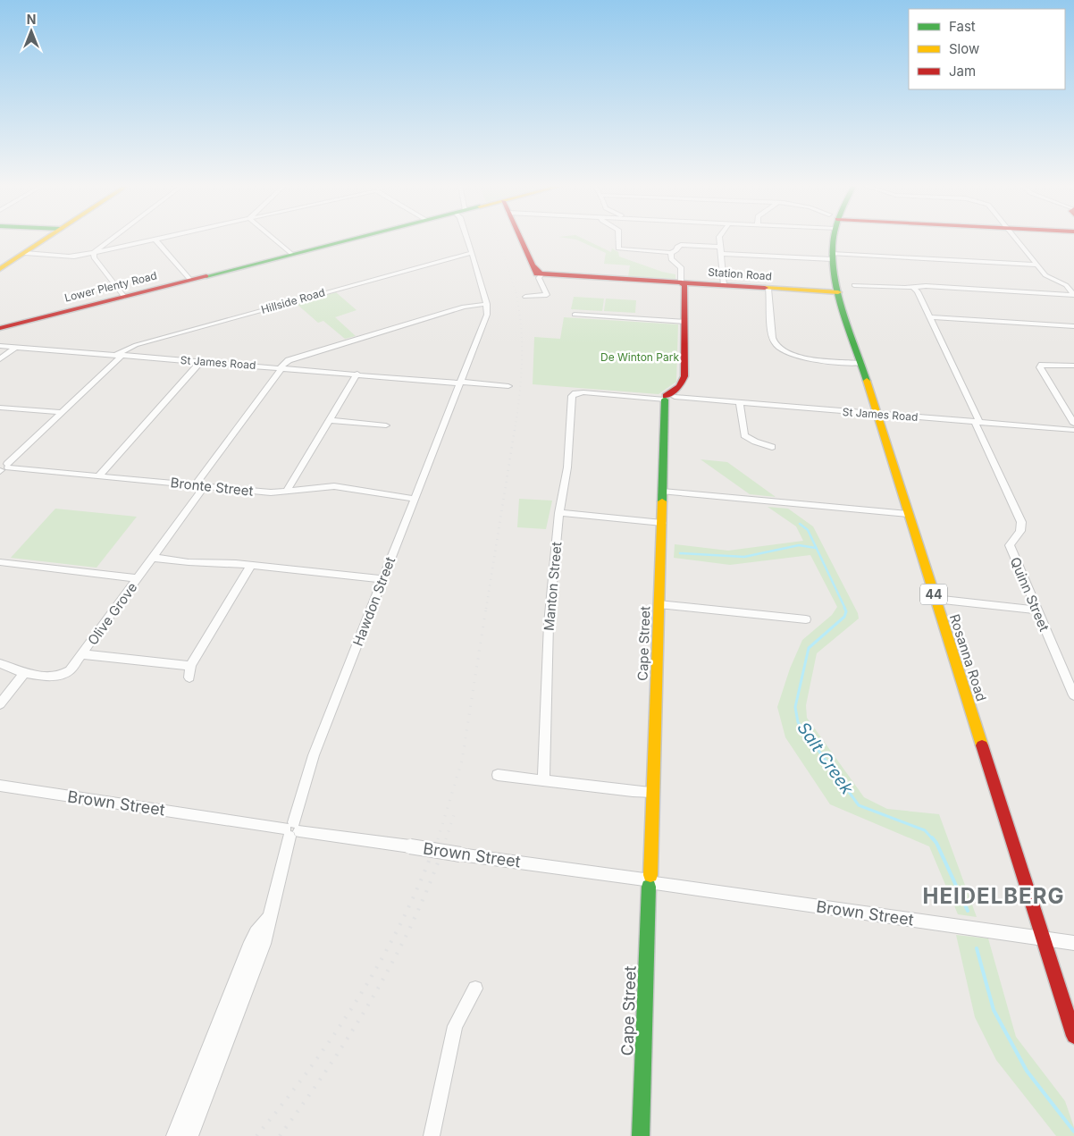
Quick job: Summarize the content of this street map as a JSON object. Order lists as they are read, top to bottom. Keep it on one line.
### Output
{"streets":{"main road":["Station Road","Lower Plenty Road","44","Cape Street","Rosanna Road"],"street":["Hillside Road","St James Road","Bronte Street","Manton Street","Quinn Street","Hawdon Street","Olive Grove","Brown Street"]},"crossings":[["Station Road","Cape Street"],["Station Road","Rosanna Road"],["Hillside Road","St James Road"],["St James Road","Manton Street"],["St James Road","Quinn Street"],["St James Road","Hawdon Street"],["St James Road","Olive Grove"],["St James Road","Cape Street"],["St James Road","Rosanna Road"],["Bronte Street","Hawdon Street"],["Bronte Street","Olive Grove"],["Hawdon Street","Olive Grove"],["Hawdon Street","Brown Street"],["Cape Street","Brown Street"],["Rosanna Road","Brown Street"]],"districts":["HEIDELBERG"],"water":["Salt Creek"],"parks":["De Winton Park"],"legend":["Fast","Slow","Jam"],"north":"top"}
